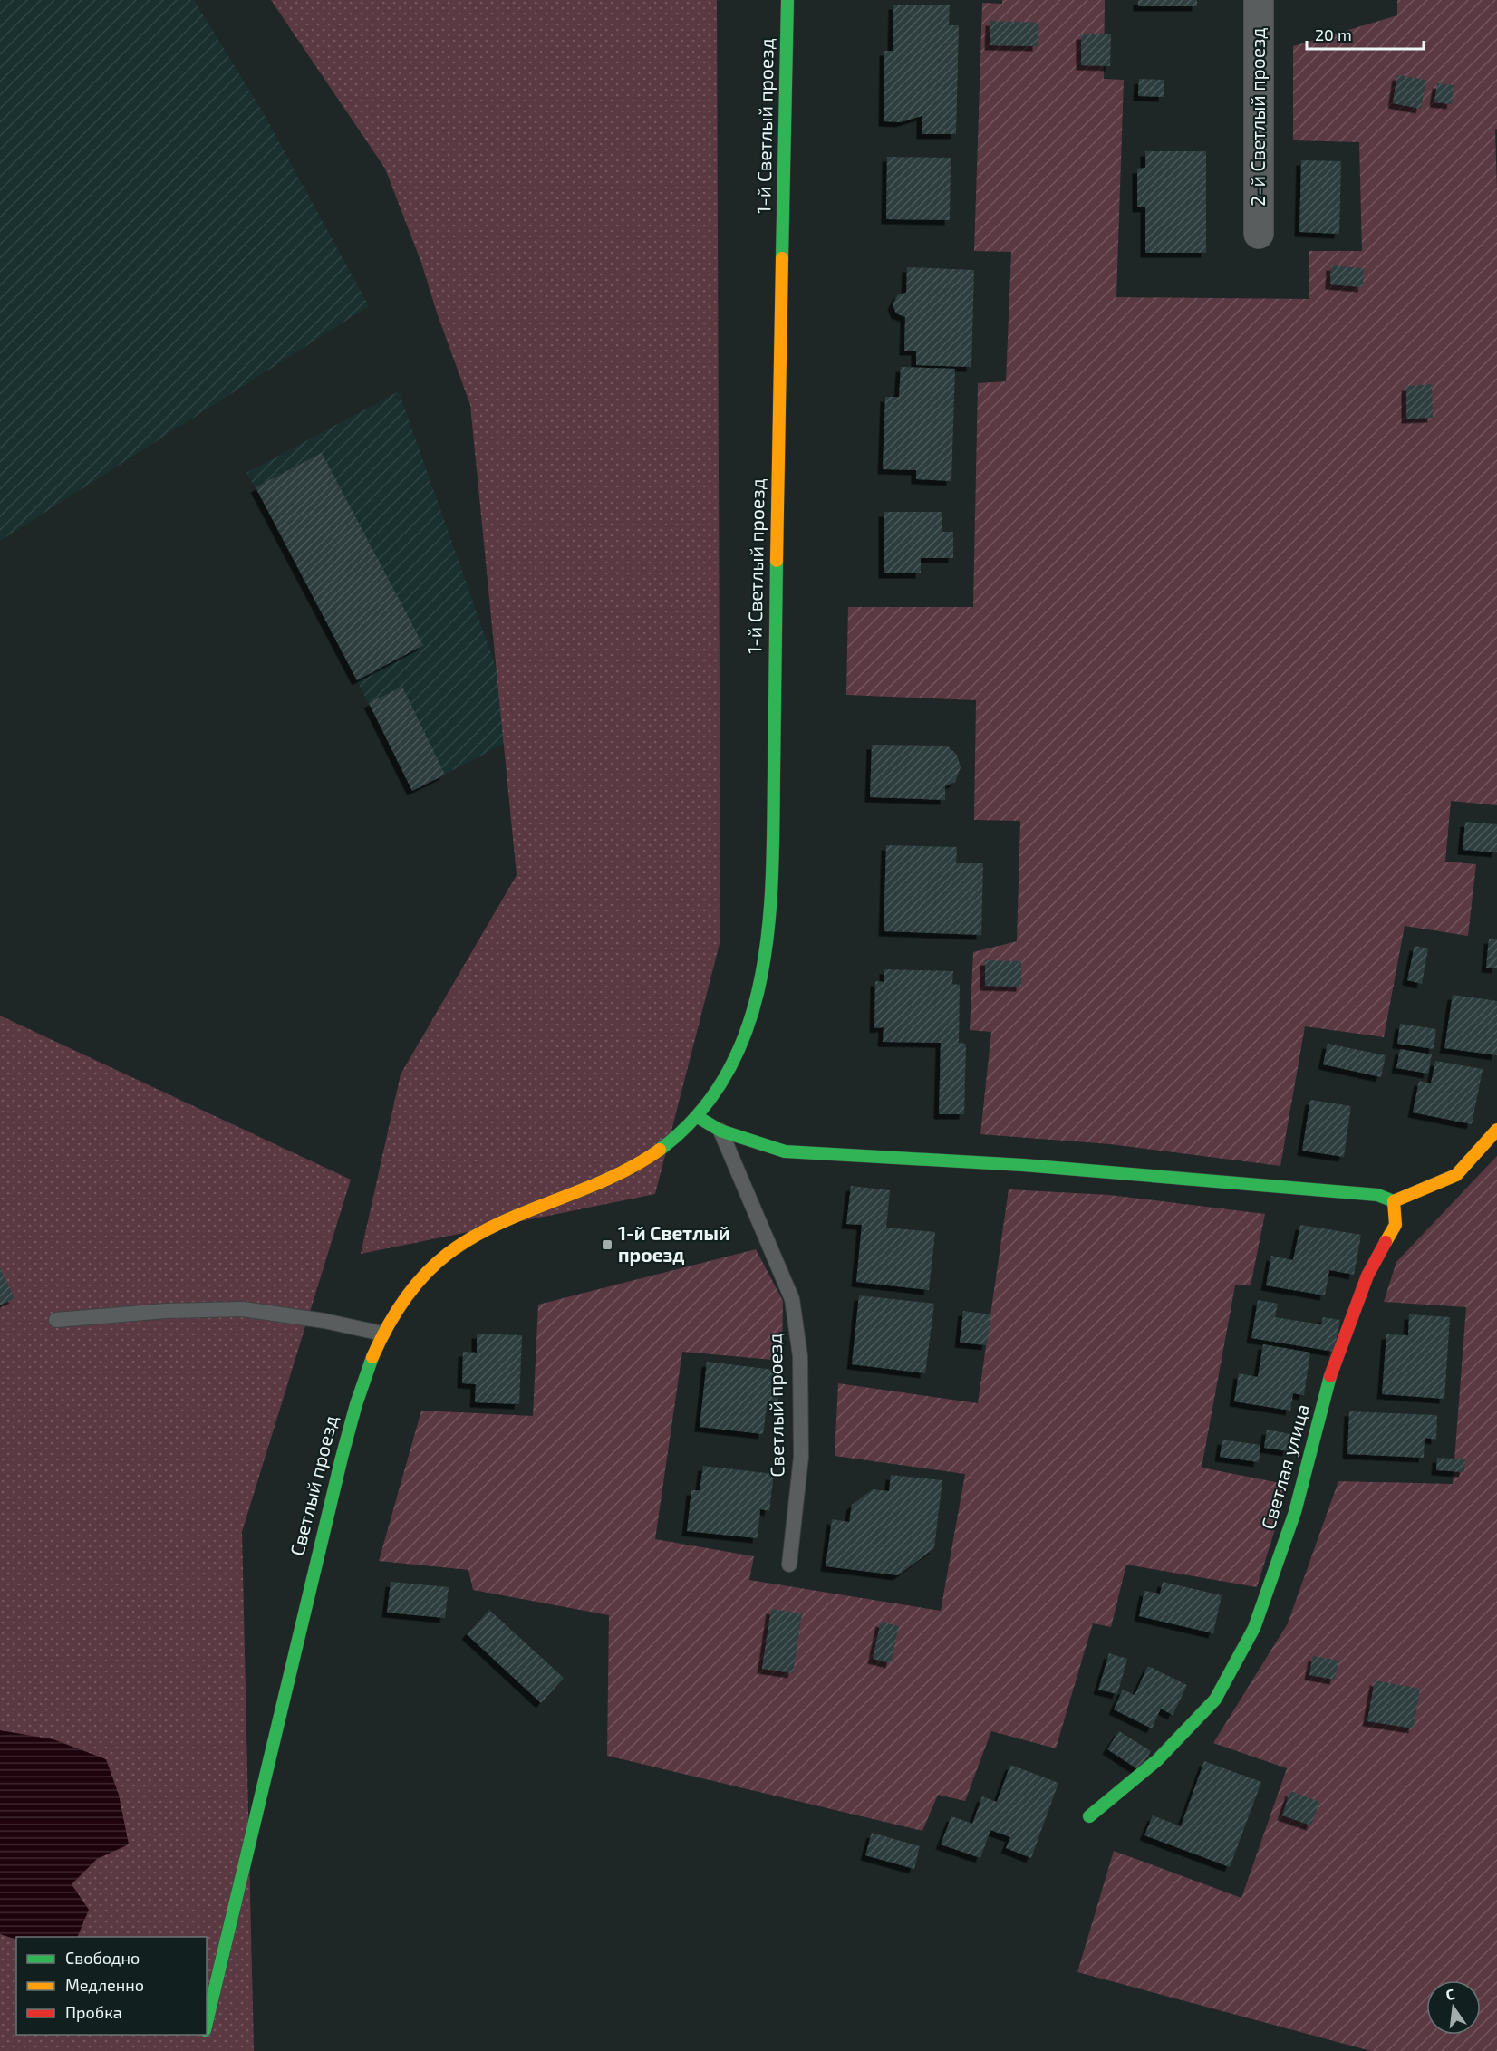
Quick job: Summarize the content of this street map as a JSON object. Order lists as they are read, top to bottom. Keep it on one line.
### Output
{"streets":{"street":["2-й Светлый проезд","1-й Светлый проезд","Светлый проезд","Светлая улица"]},"crossings":[["1-й Светлый проезд","Светлый проезд"]],"places":{"transit":["1-й Светлый проезд"]},"legend":["Свободно","Медленно","Пробка"],"scale_bar":"20 m","north":"top"}
